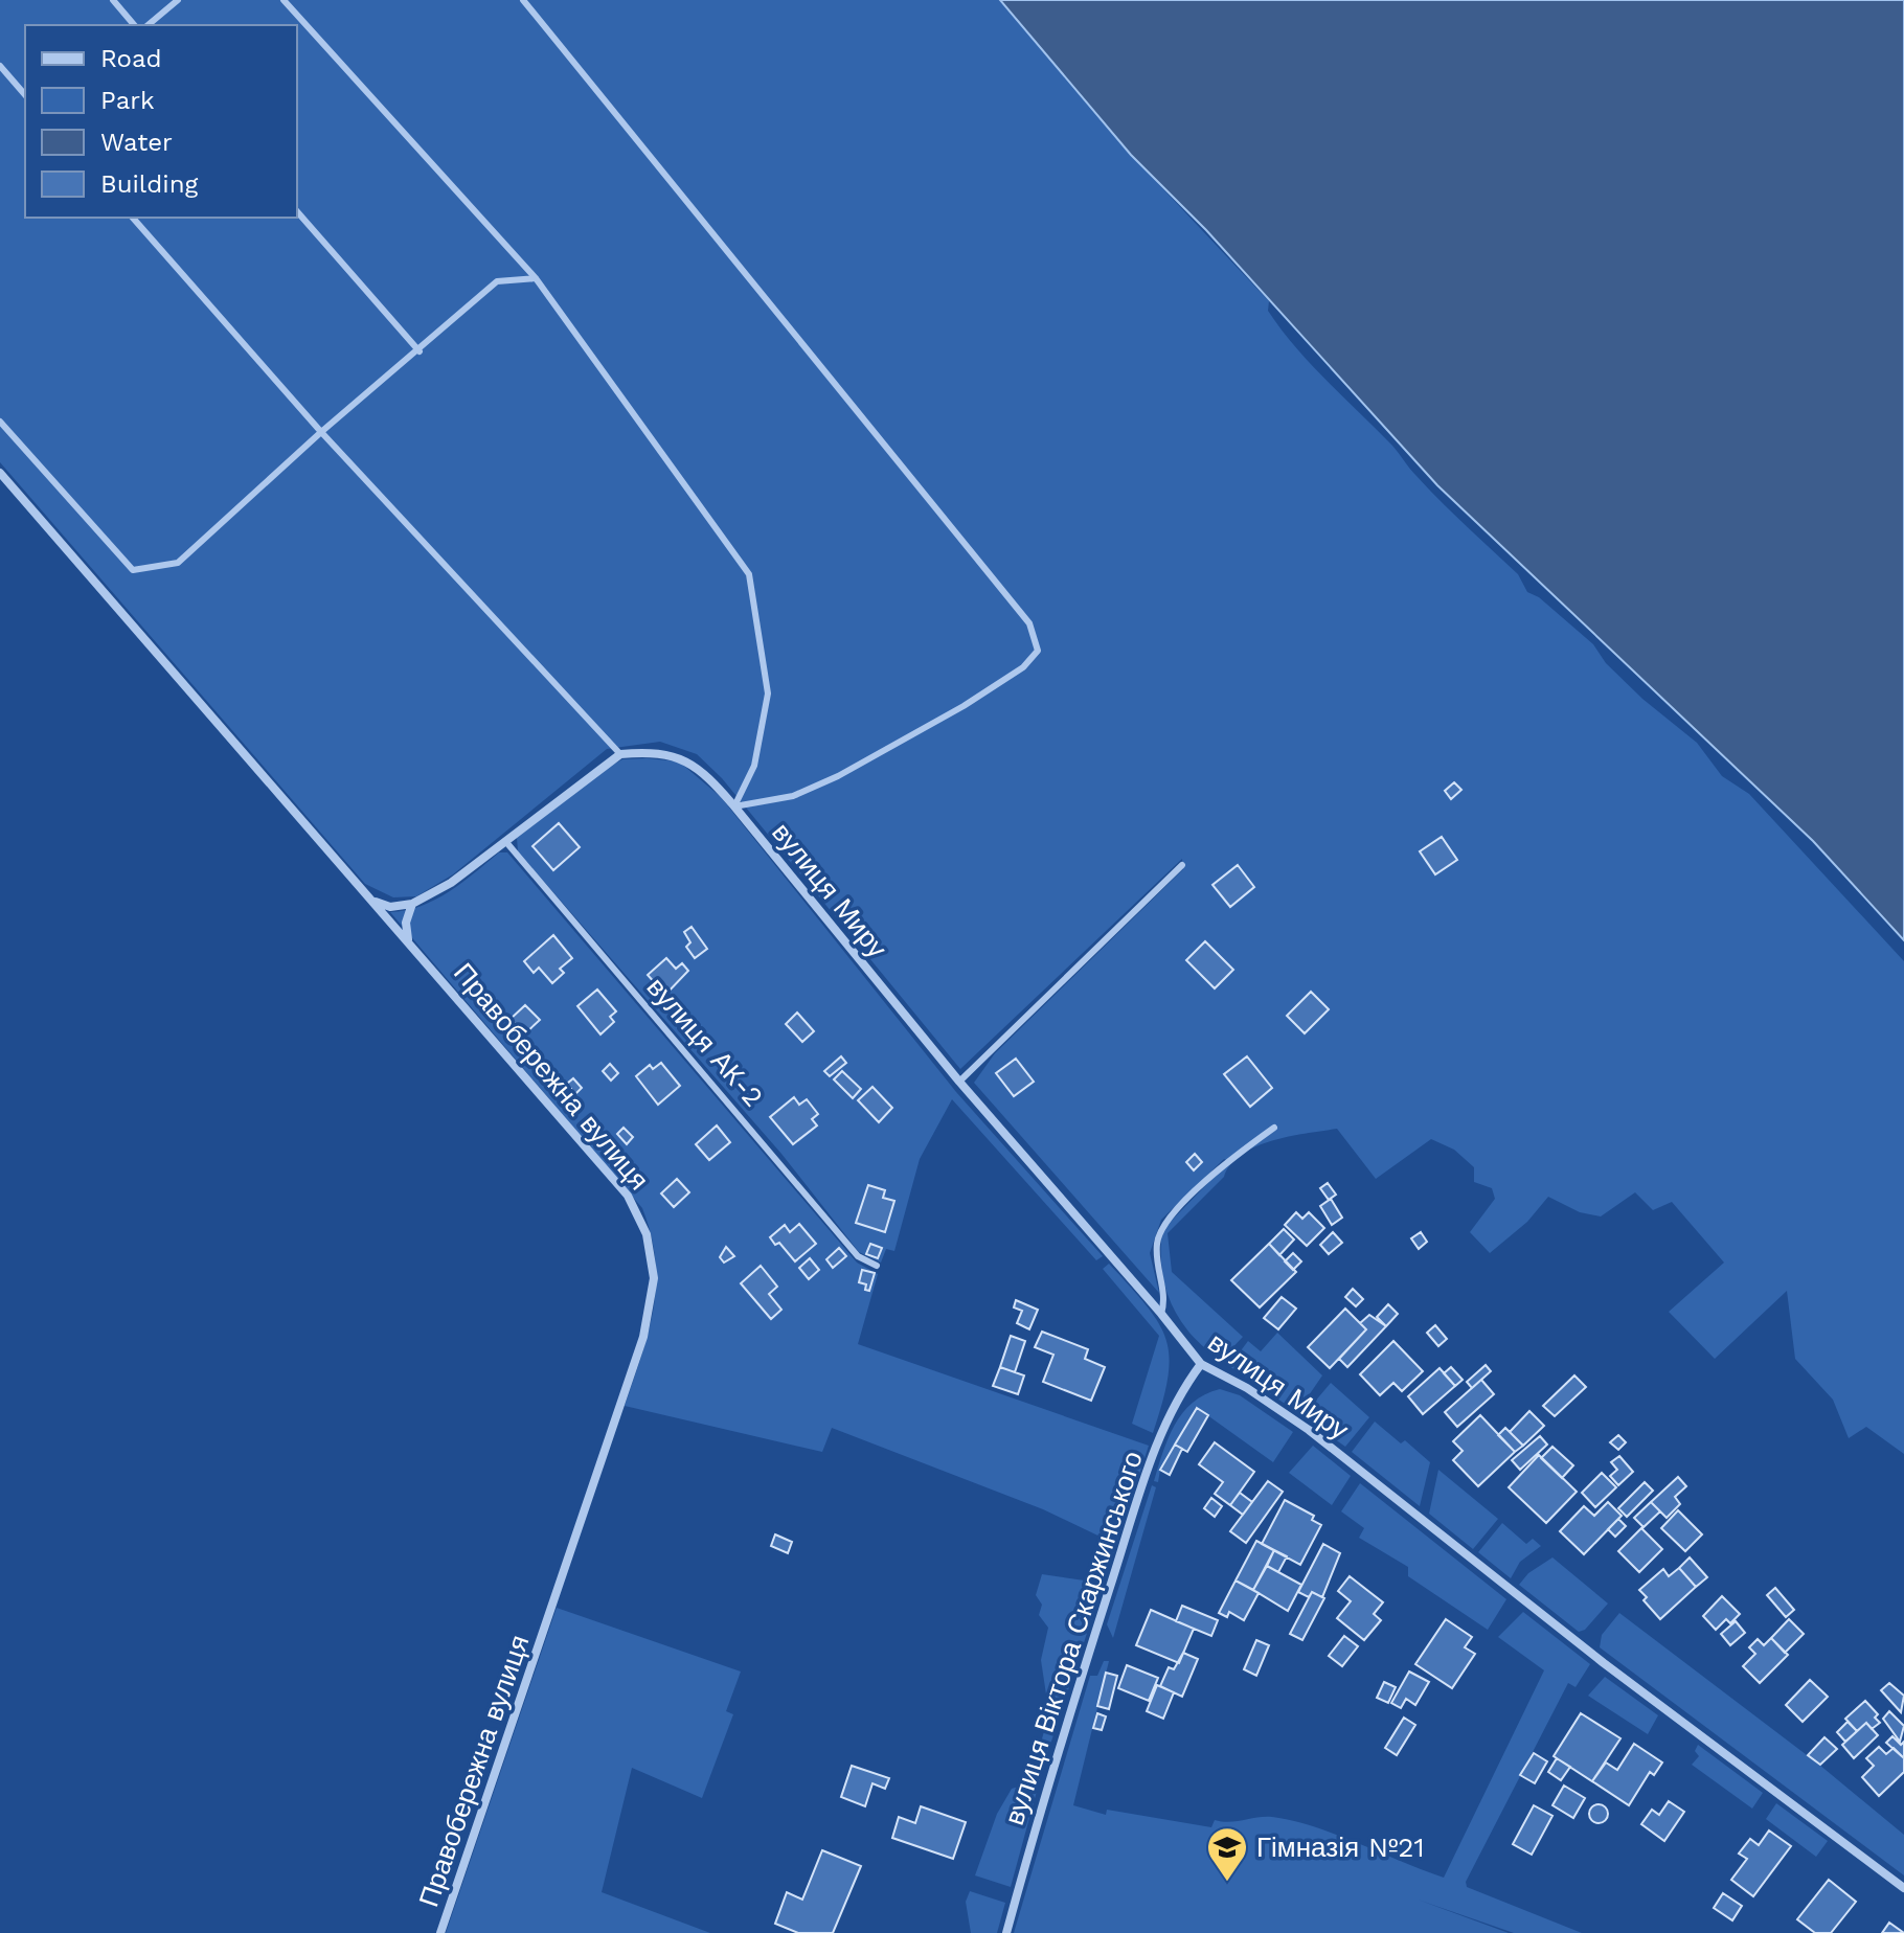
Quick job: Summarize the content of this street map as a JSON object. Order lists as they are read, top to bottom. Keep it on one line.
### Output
{"streets":{"street":["вулиця Миру","Правобережна вулиця","вулиця Віктора Скаржинського"],"lane":["вулиця АК-2"]},"crossings":[["вулиця Миру","вулиця Віктора Скаржинського"]],"places":{"school or university":["Гімназія №21"]},"legend":["Road","Park","Water","Building"]}
